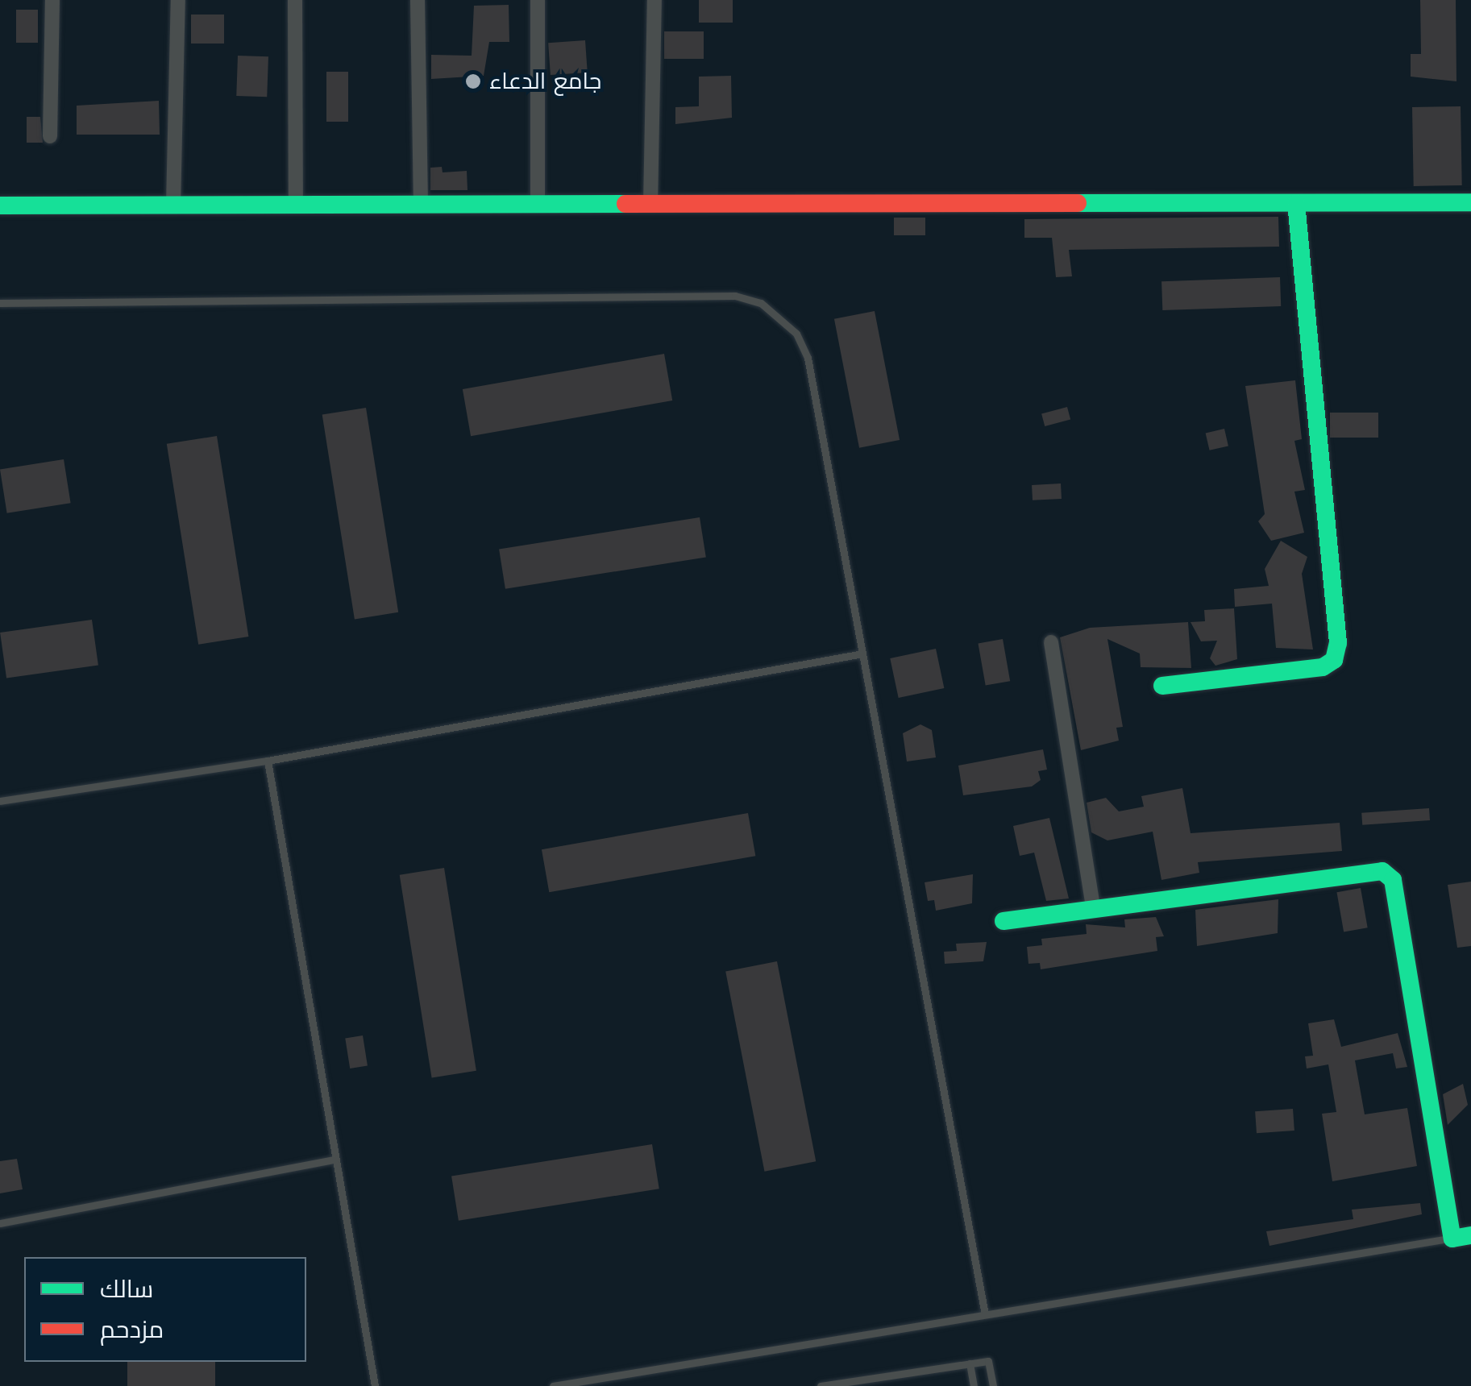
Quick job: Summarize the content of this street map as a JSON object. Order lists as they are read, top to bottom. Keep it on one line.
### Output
{"places":["جامع الدعاء"],"legend":["سالك","مزدحم"]}
